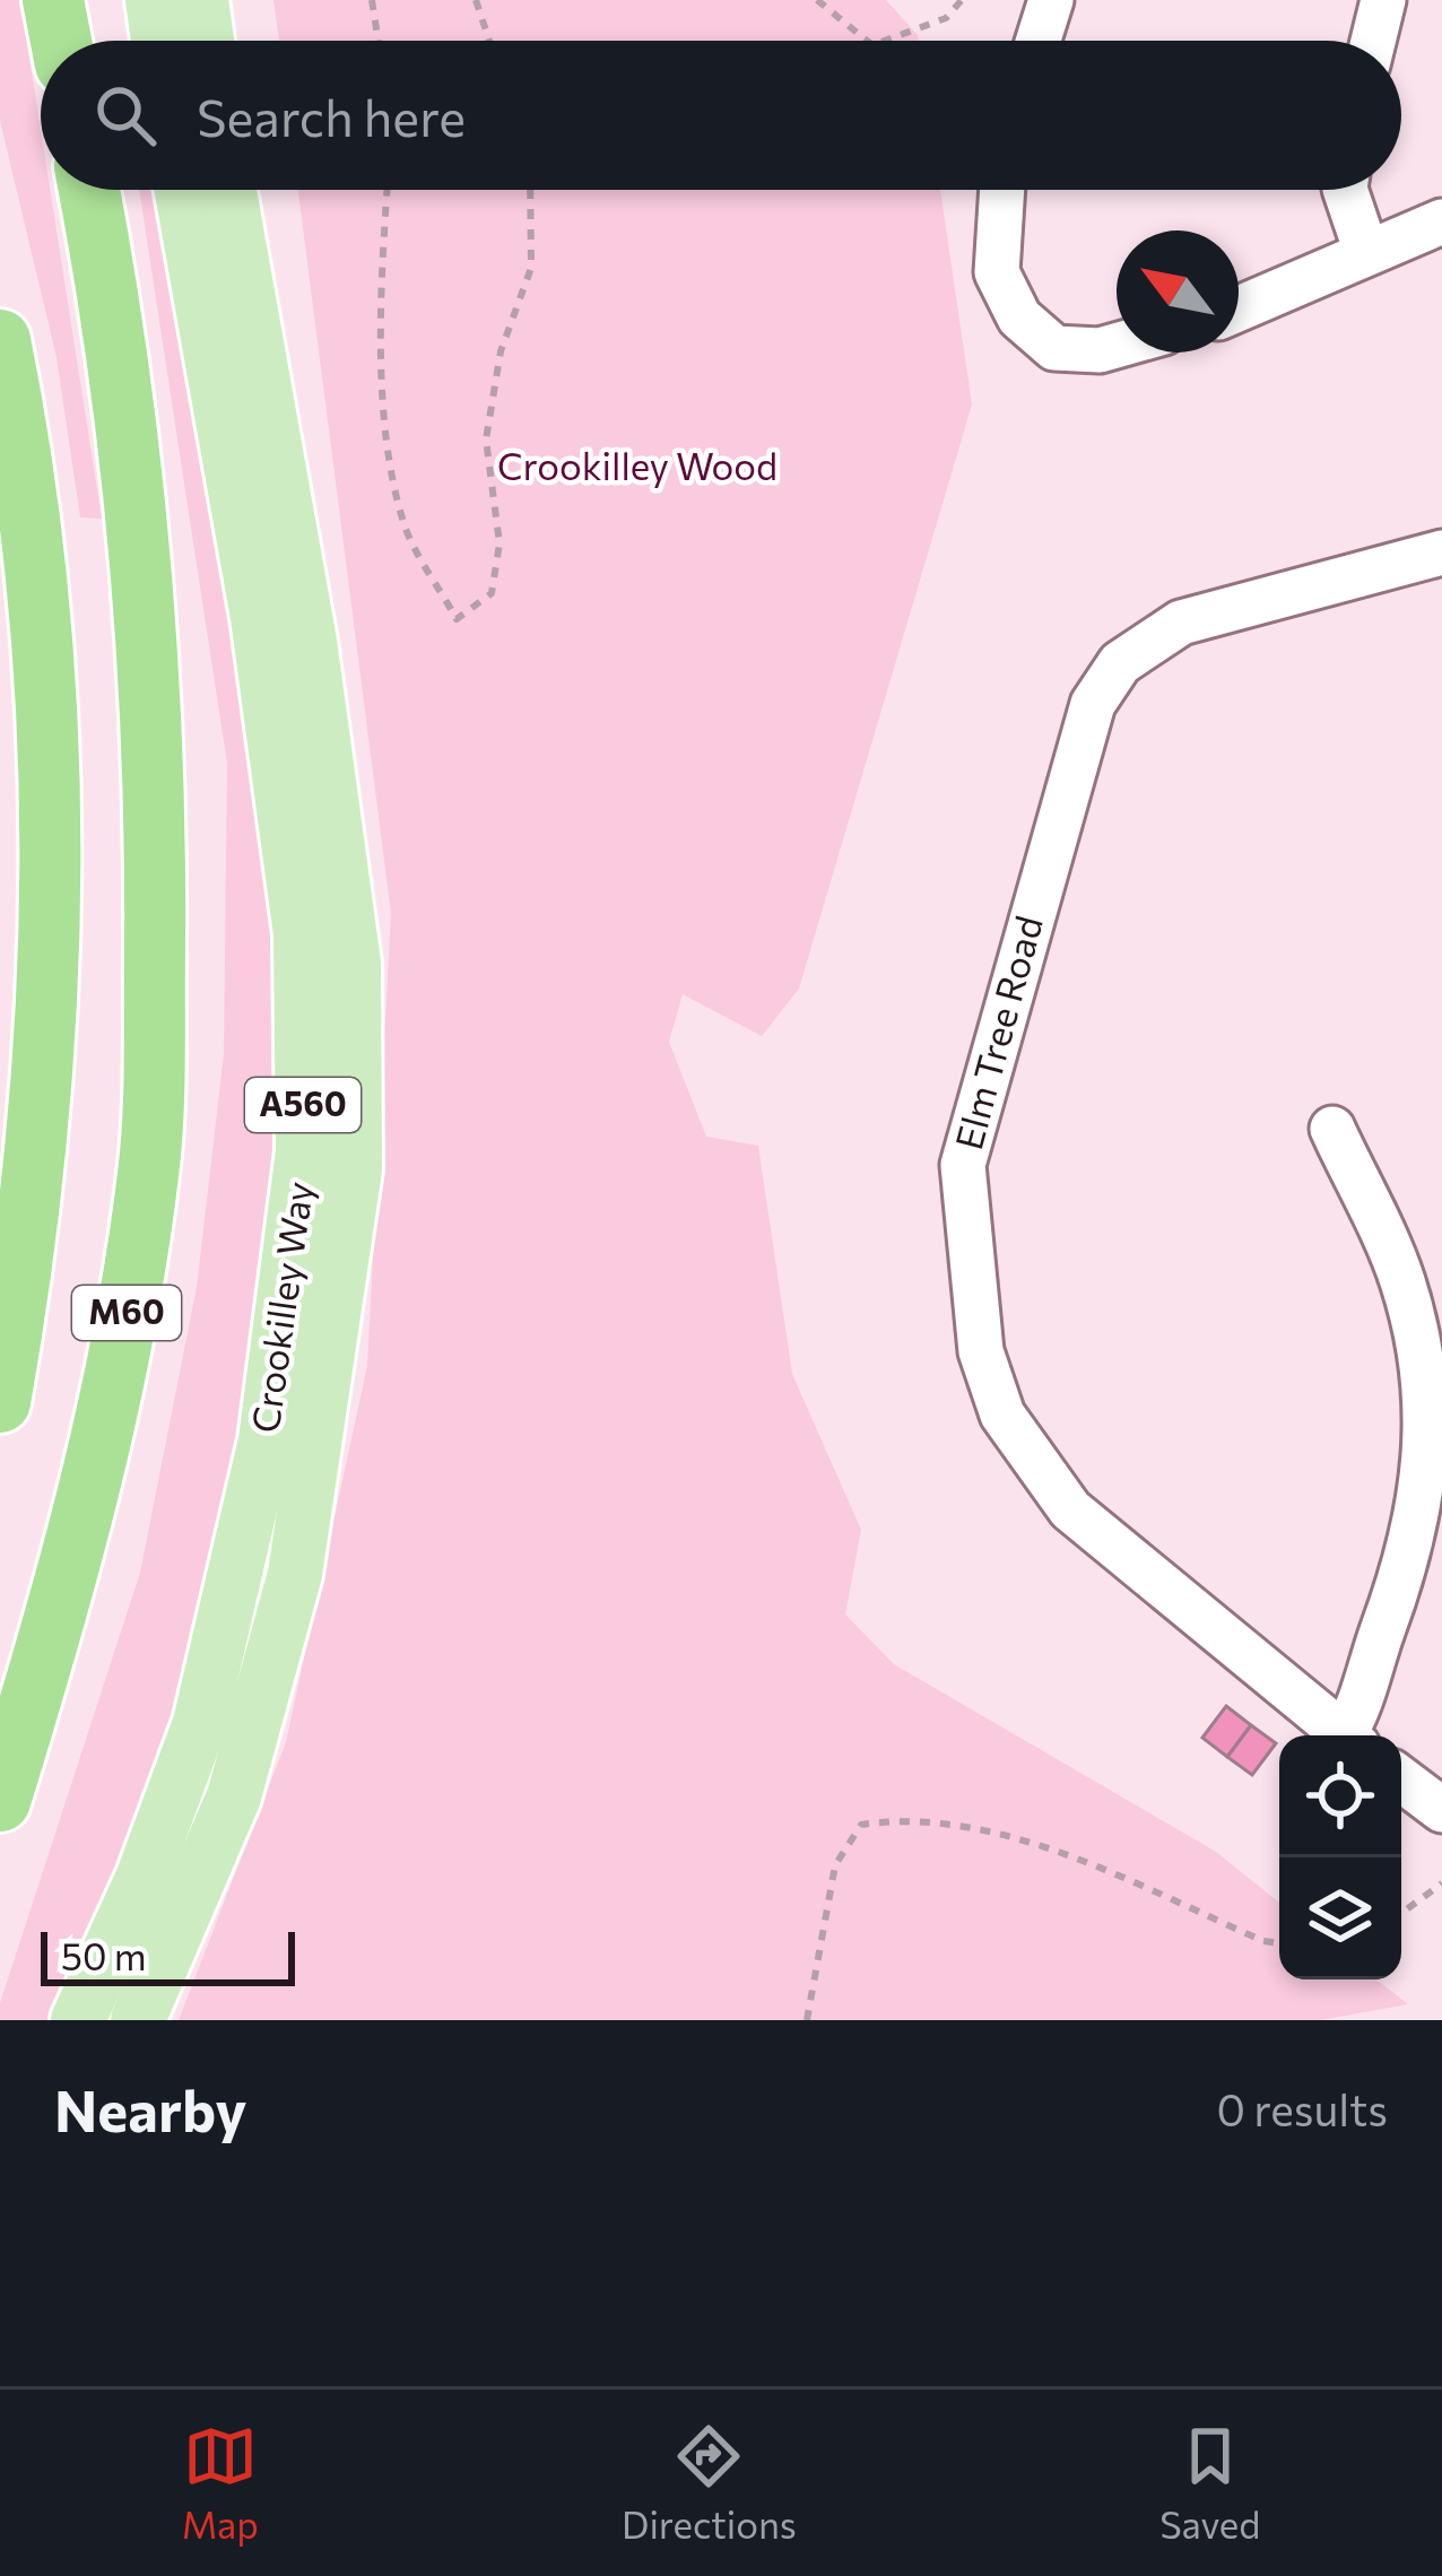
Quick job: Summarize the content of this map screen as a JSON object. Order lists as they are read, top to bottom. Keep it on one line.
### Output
{"streets":{"highway":["M60"],"main road":["A560","Crookilley Way"],"street":["Elm Tree Road"]},"parks":["Crookilley Wood"],"scale_bar":"50 m","north":"top left","page":{"search":"Search here","scale":"50 m","heading":["Nearby","0 results"],"nav":["Map","Directions","Saved"]}}
